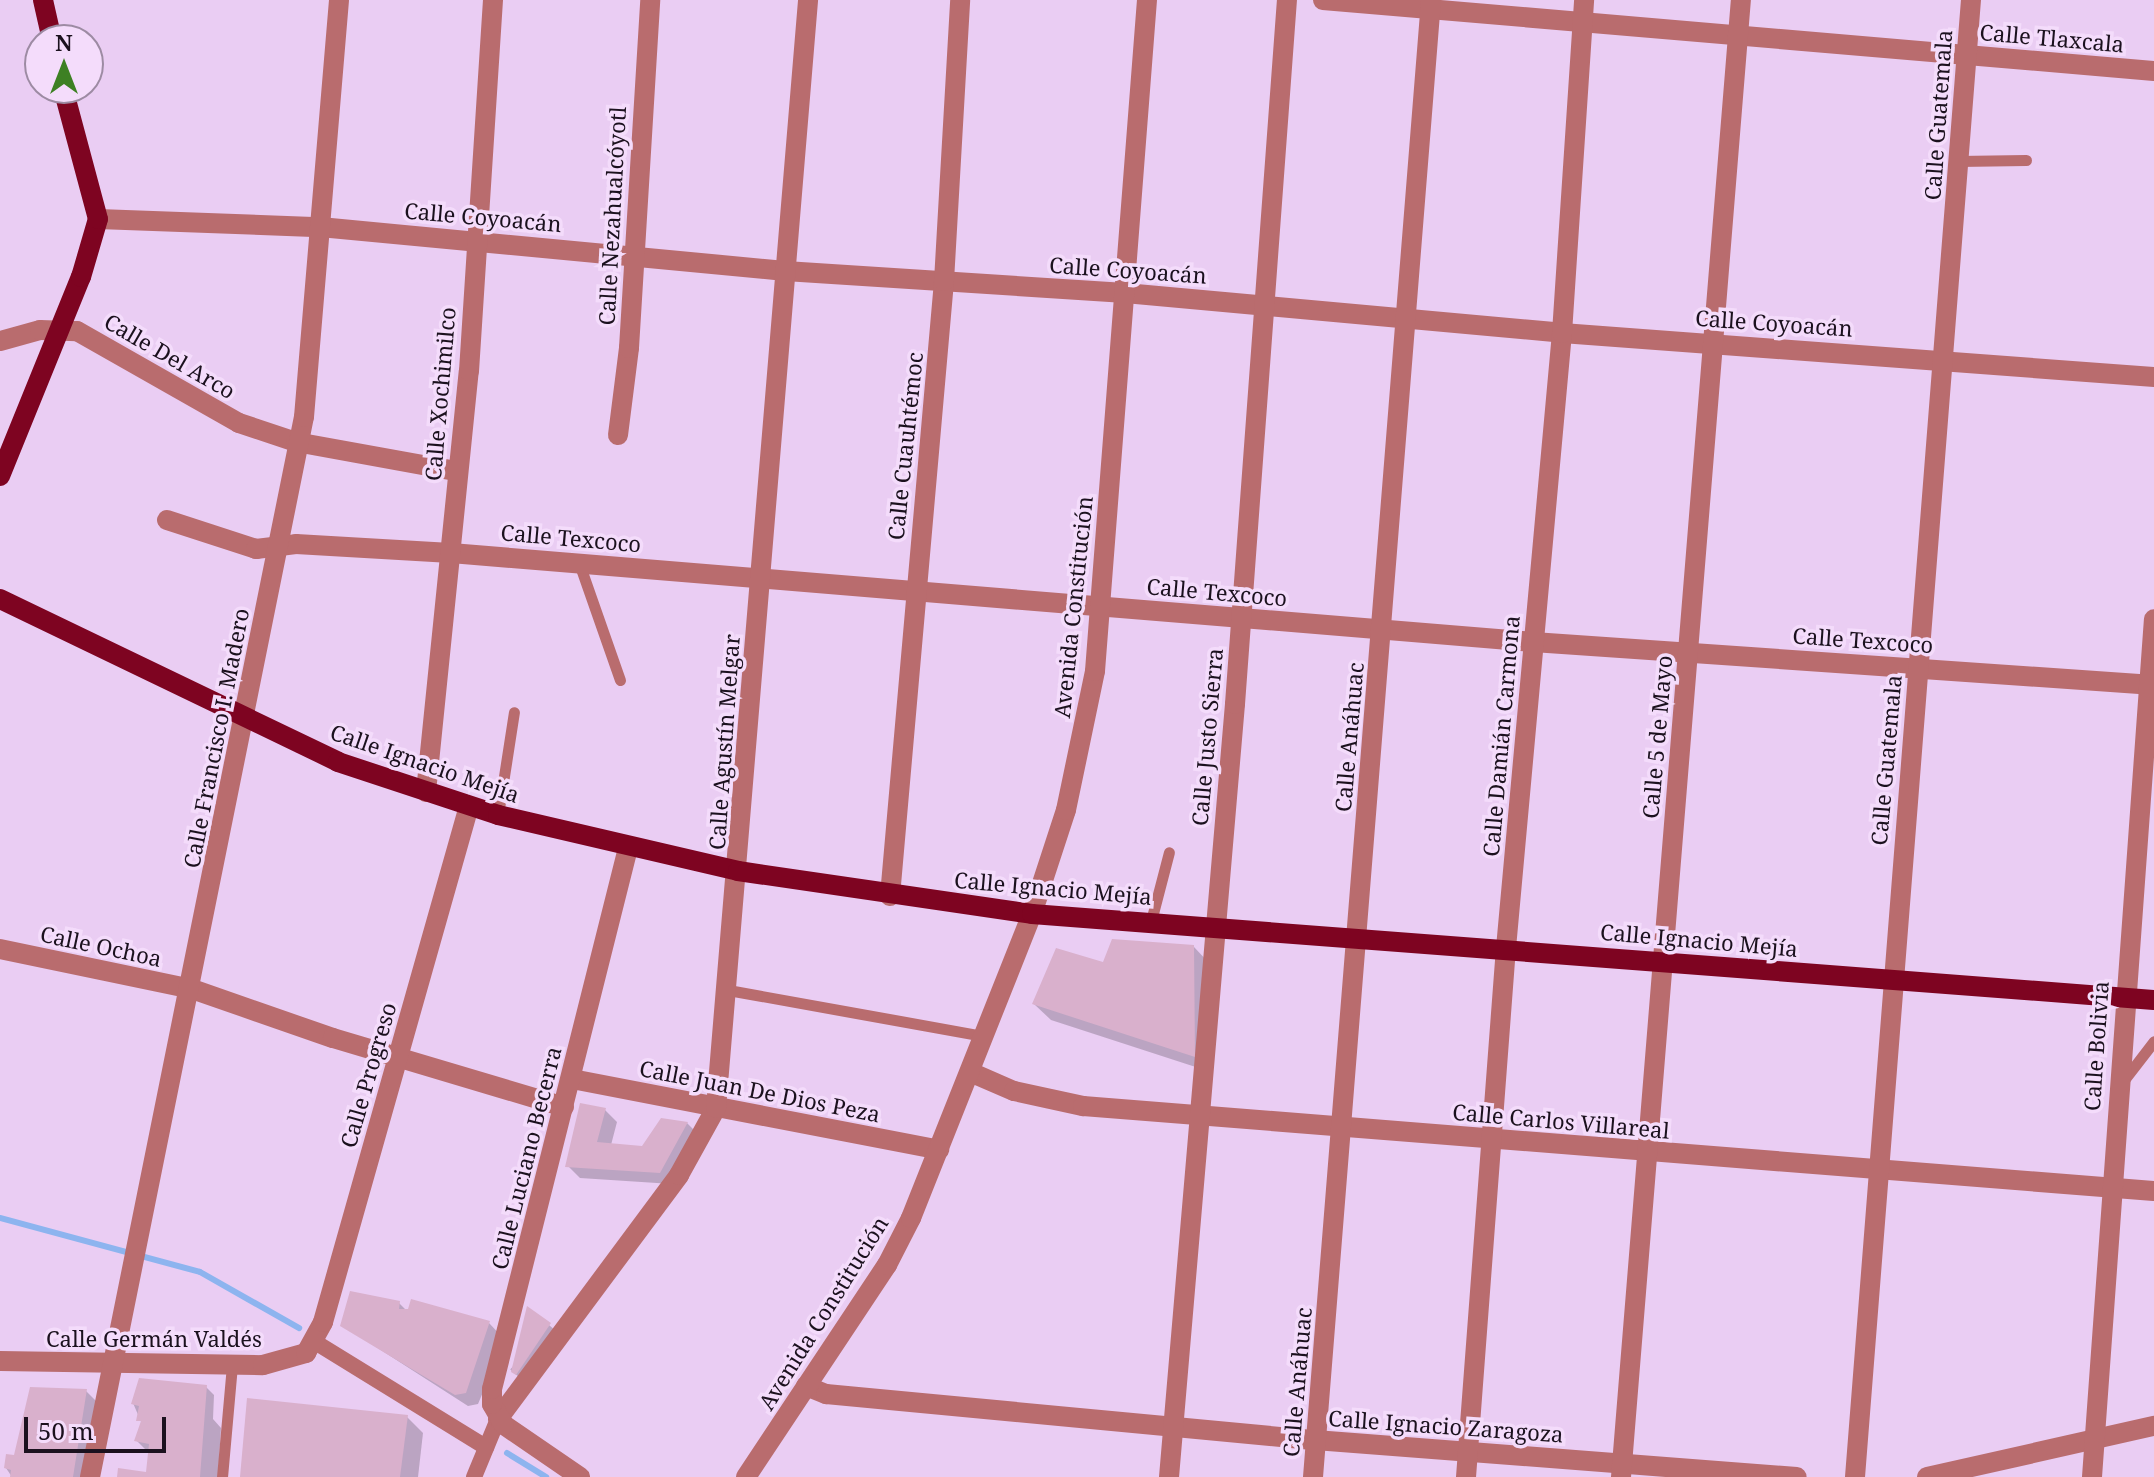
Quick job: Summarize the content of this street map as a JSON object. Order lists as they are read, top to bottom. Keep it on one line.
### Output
{"streets":{"main road":["Calle Ignacio Mejía"],"street":["Calle Tlaxcala","Calle Guatemala","Calle Nezahualcóyotl","Calle Coyoacán","Calle Del Arco","Calle Xochimilco","Calle Cuauhtémoc","Calle Texcoco","Avenida Constitución","Calle Damián Carmona","Calle Justo Sierra","Calle Anáhuac","Calle 5 de Mayo","Calle Francisco I. Madero","Calle Agustín Melgar","Calle Ochoa","Calle Bolivia","Calle Progreso","Calle Juan De Dios Peza","Calle Carlos Villareal","Calle Luciano Becerra","Calle Germán Valdés","Calle Ignacio Zaragoza"]},"crossings":[["Calle Tlaxcala","Calle Guatemala"],["Calle Tlaxcala","Calle Damián Carmona"],["Calle Tlaxcala","Calle Anáhuac"],["Calle Tlaxcala","Calle 5 de Mayo"],["Calle Guatemala","Calle Coyoacán"],["Calle Guatemala","Calle Texcoco"],["Calle Guatemala","Calle Ignacio Mejía"],["Calle Guatemala","Calle Carlos Villareal"],["Calle Nezahualcóyotl","Calle Coyoacán"],["Calle Coyoacán","Calle Xochimilco"],["Calle Coyoacán","Calle Cuauhtémoc"],["Calle Coyoacán","Avenida Constitución"],["Calle Coyoacán","Calle Damián Carmona"],["Calle Coyoacán","Calle Justo Sierra"],["Calle Coyoacán","Calle Anáhuac"],["Calle Coyoacán","Calle 5 de Mayo"],["Calle Coyoacán","Calle Francisco I. Madero"],["Calle Coyoacán","Calle Agustín Melgar"],["Calle Del Arco","Calle Xochimilco"],["Calle Del Arco","Calle Francisco I. Madero"],["Calle Xochimilco","Calle Texcoco"],["Calle Xochimilco","Calle Ignacio Mejía"],["Calle Cuauhtémoc","Calle Texcoco"],["Calle Cuauhtémoc","Calle Ignacio Mejía"],["Calle Texcoco","Avenida Constitución"],["Calle Texcoco","Calle Damián Carmona"],["Calle Texcoco","Calle Justo Sierra"],["Calle Texcoco","Calle Anáhuac"],["Calle Texcoco","Calle 5 de Mayo"],["Calle Texcoco","Calle Francisco I. Madero"],["Calle Texcoco","Calle Agustín Melgar"],["Calle Texcoco","Calle Bolivia"],["Avenida Constitución","Calle Ignacio Mejía"],["Avenida Constitución","Calle Juan De Dios Peza"],["Avenida Constitución","Calle Carlos Villareal"],["Avenida Constitución","Calle Ignacio Zaragoza"],["Calle Damián Carmona","Calle Ignacio Mejía"],["Calle Damián Carmona","Calle Carlos Villareal"],["Calle Damián Carmona","Calle Ignacio Zaragoza"],["Calle Justo Sierra","Calle Ignacio Mejía"],["Calle Justo Sierra","Calle Carlos Villareal"],["Calle Justo Sierra","Calle Ignacio Zaragoza"],["Calle Anáhuac","Calle Ignacio Mejía"],["Calle Anáhuac","Calle Carlos Villareal"],["Calle Anáhuac","Calle Ignacio Zaragoza"],["Calle 5 de Mayo","Calle Ignacio Mejía"],["Calle 5 de Mayo","Calle Carlos Villareal"],["Calle 5 de Mayo","Calle Ignacio Zaragoza"],["Calle Francisco I. Madero","Calle Ignacio Mejía"],["Calle Francisco I. Madero","Calle Ochoa"],["Calle Francisco I. Madero","Calle Germán Valdés"],["Calle Agustín Melgar","Calle Ignacio Mejía"],["Calle Agustín Melgar","Calle Juan De Dios Peza"],["Calle Agustín Melgar","Calle Luciano Becerra"],["Calle Ignacio Mejía","Calle Bolivia"],["Calle Ignacio Mejía","Calle Progreso"],["Calle Ignacio Mejía","Calle Luciano Becerra"],["Calle Bolivia","Calle Carlos Villareal"],["Calle Progreso","Calle Germán Valdés"],["Calle Juan De Dios Peza","Calle Luciano Becerra"]],"scale_bar":"50 m","north":"top"}
